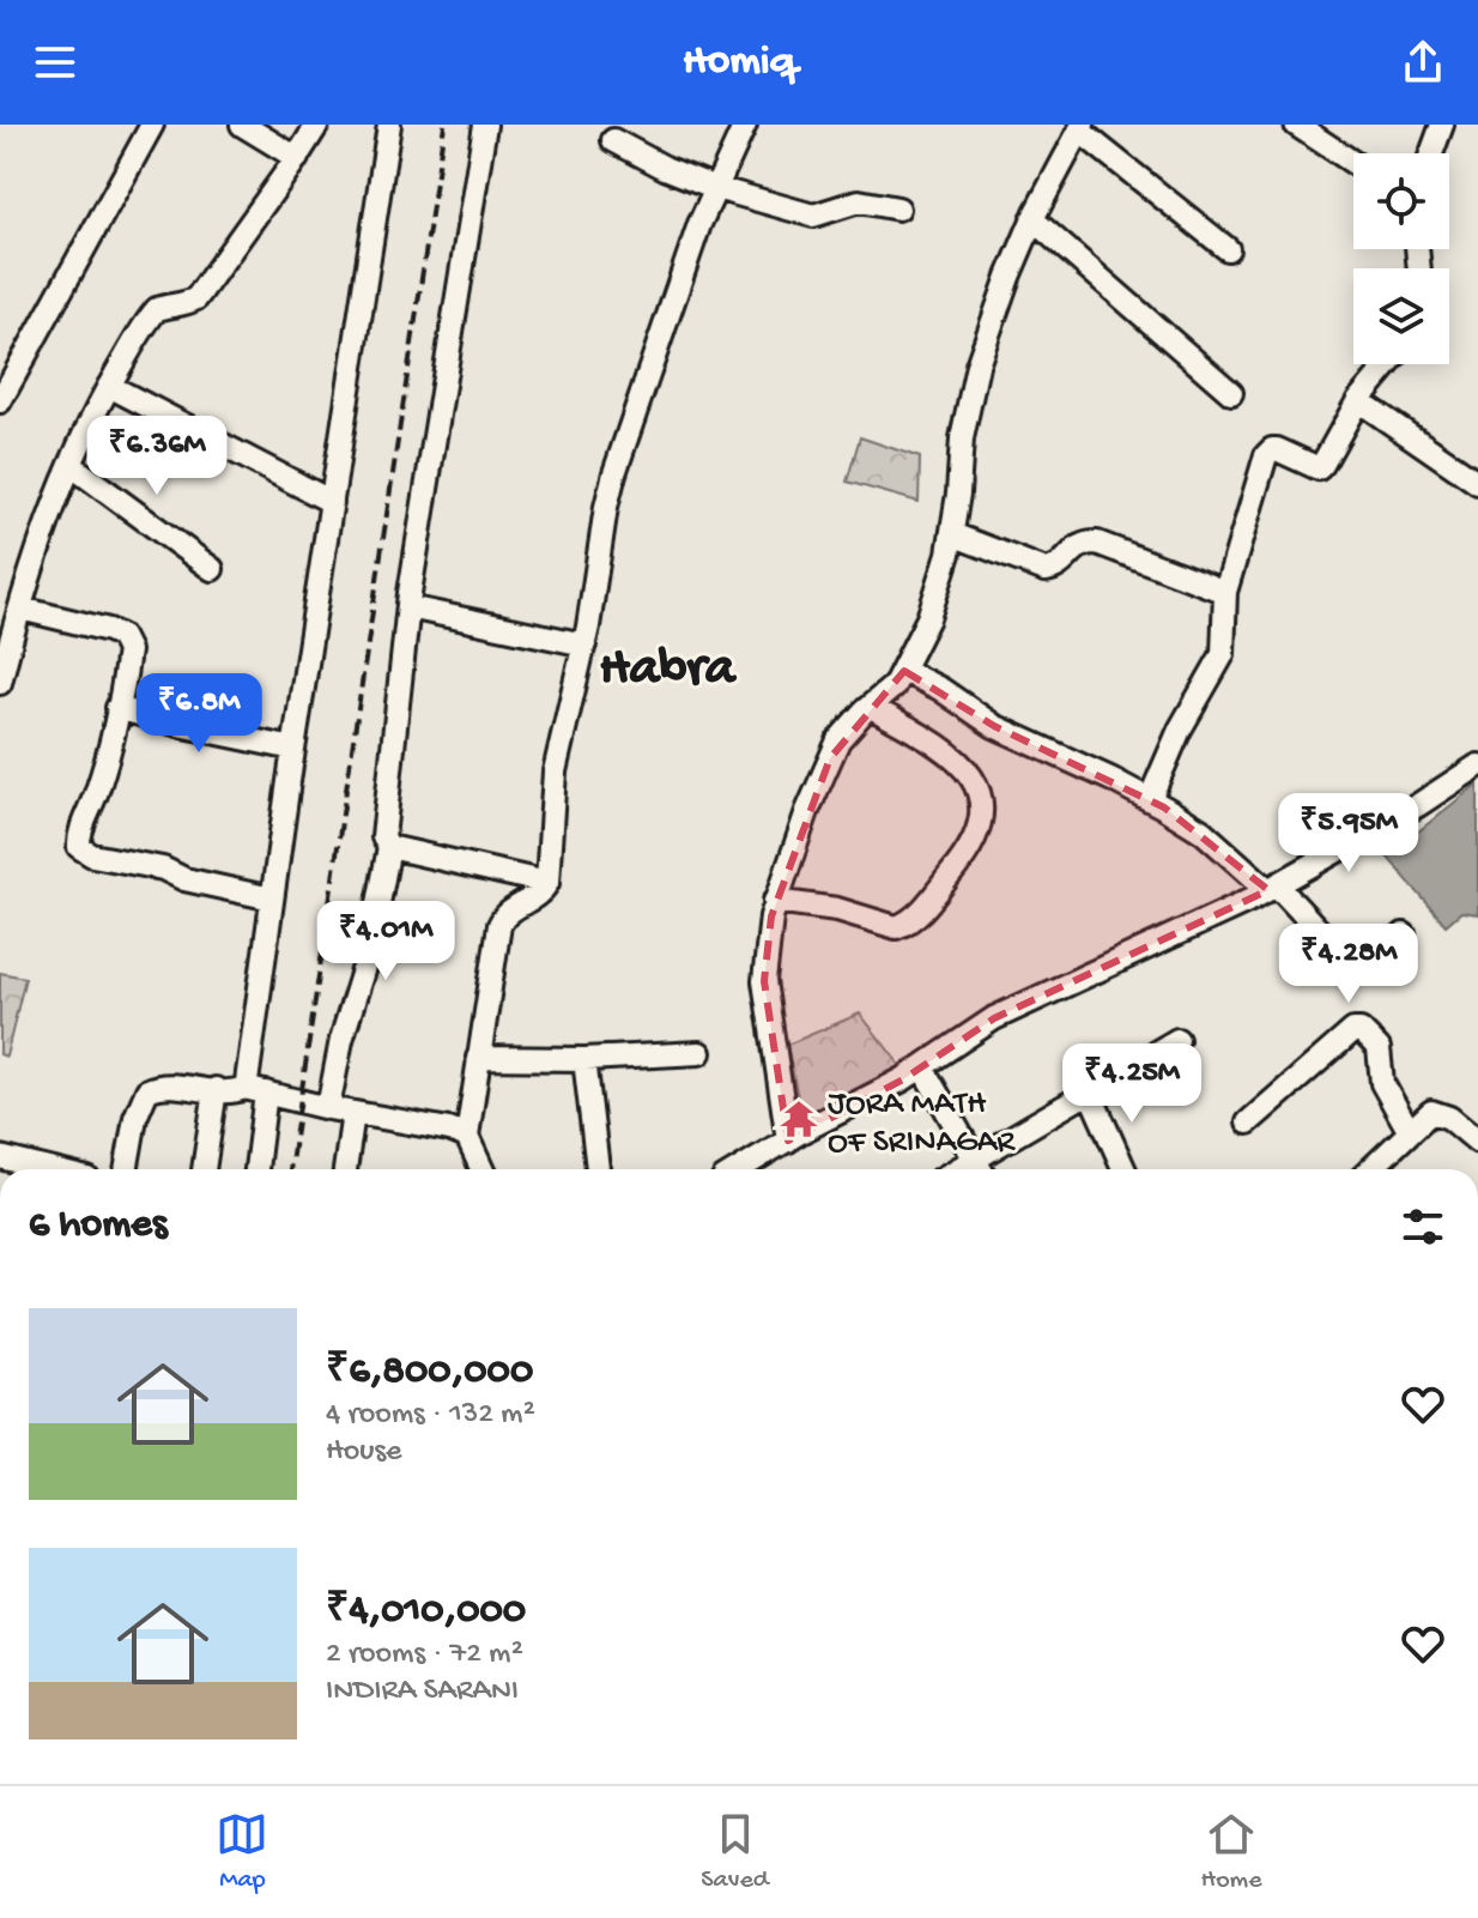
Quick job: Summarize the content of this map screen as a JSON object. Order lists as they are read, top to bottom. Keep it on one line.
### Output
{"districts":["Habra"],"places":{"temple":["JORA MATH OF SRINAGAR"]},"page":{"header":"Homiq","price":["₹6.36M","₹6.8M","₹5.95M","₹4.01M","₹4.28M","₹4.25M"],"heading":"6 homes","list":[{"name":"₹6,800,000","note":"4 rooms · 132 m² · House"},{"name":"₹4,010,000","note":"2 rooms · 72 m² · INDIRA SARANI"}],"tabs":["Map","Saved","Home"]}}
